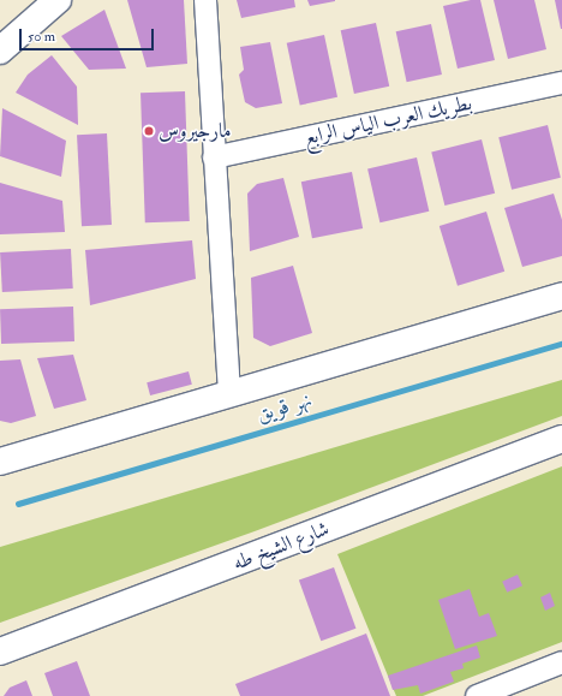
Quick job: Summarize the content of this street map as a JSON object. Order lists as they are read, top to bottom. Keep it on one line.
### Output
{"streets":{"main road":["شارع الشيخ طه"],"street":["بطريك العرب الياس الرابع"]},"water":["نهر قويق"],"places":["مارجيروس"],"scale_bar":"50 m"}
